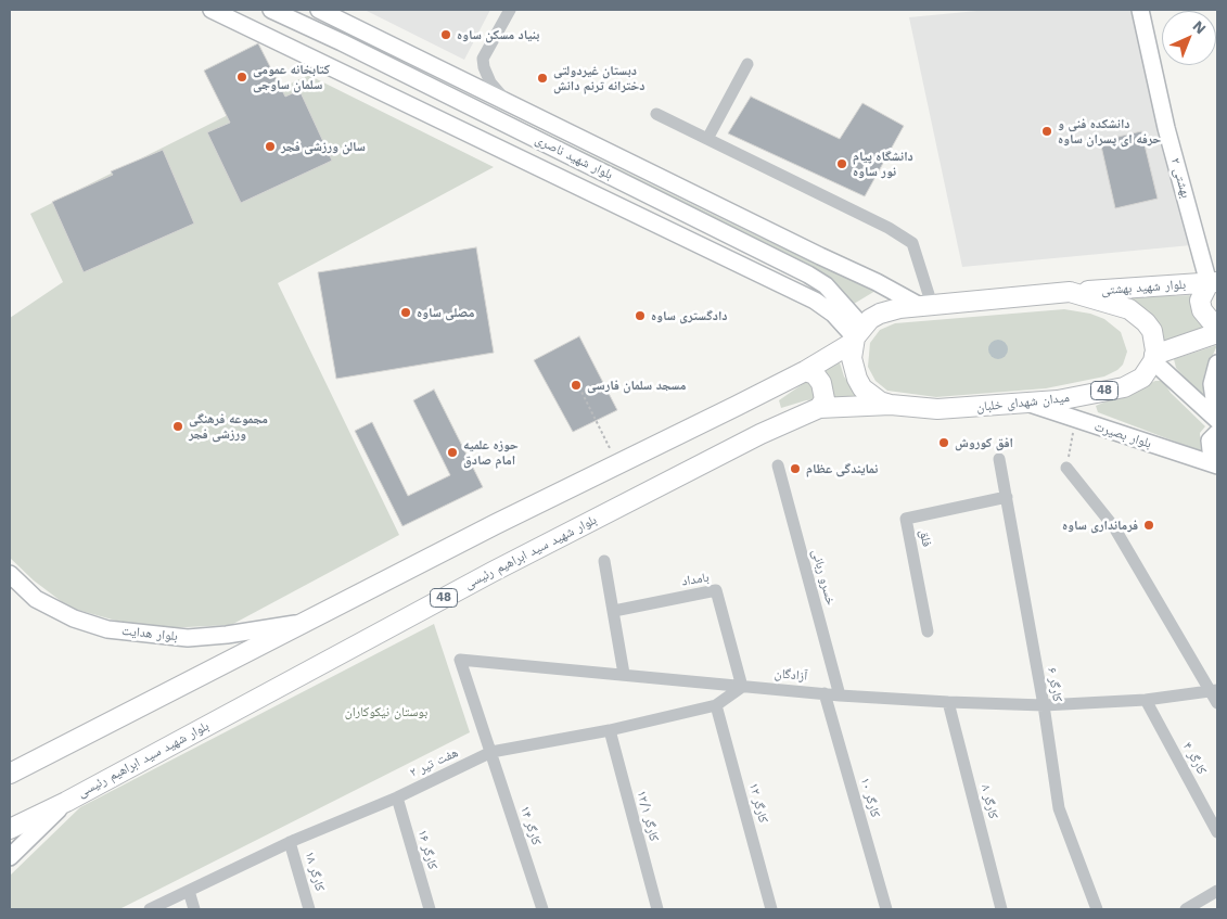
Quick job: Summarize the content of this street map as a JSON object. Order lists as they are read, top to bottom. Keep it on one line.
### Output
{"streets":{"main road":["بلوار شهید ناصری","بهشتی ۲","بلوار شهید بهشتی","48","میدان شهدای خلبان","بلوار بصیرت","بلوار شهید سید ابراهیم رئیسی","بلوار هدایت"],"street":["فلق","خسرو ربانی","بامداد","آزادگان","کارگر ۶","کارگر ۴","هفت تیر ۲","کارگر ۱۰","کارگر ۸","کارگر ۱۲","کارگر ۱۲/۱","کارگر ۱۴","کارگر ۱۶","کارگر ۱۸"]},"crossings":[["بلوار شهید ناصری","میدان شهدای خلبان"],["بهشتی ۲","بلوار شهید بهشتی"],["48","میدان شهدای خلبان"],["میدان شهدای خلبان","بلوار بصیرت"],["میدان شهدای خلبان","بلوار شهید سید ابراهیم رئیسی"],["فلق","کارگر ۶"],["خسرو ربانی","آزادگان"],["بامداد","آزادگان"],["بامداد","هفت تیر ۲"],["آزادگان","کارگر ۶"],["آزادگان","کارگر ۴"],["آزادگان","هفت تیر ۲"],["آزادگان","کارگر ۱۰"],["آزادگان","کارگر ۸"],["آزادگان","کارگر ۱۴"],["هفت تیر ۲","کارگر ۱۲"],["هفت تیر ۲","کارگر ۱۲/۱"],["هفت تیر ۲","کارگر ۱۴"],["هفت تیر ۲","کارگر ۱۶"],["هفت تیر ۲","کارگر ۱۸"]],"parks":["بوستان نیکوکاران"],"places":["بنیاد مسکن ساوه","کتابخانه عمومی سلمان ساوجی","دبستان غیردولتی دخترانه ترنم دانش","دانشکده فنی و حرفه ای پسران ساوه","سالن ورزشی فجر","دانشگاه پیام نور ساوه","مصلی ساوه","دادگستری ساوه","مسجد سلمان فارسی","مجموعه فرهنگی ورزشی فجر","افق کوروش","حوزه علمیه امام صادق","نمایندگی عظام","فرمانداری ساوه"],"north":"top right"}
